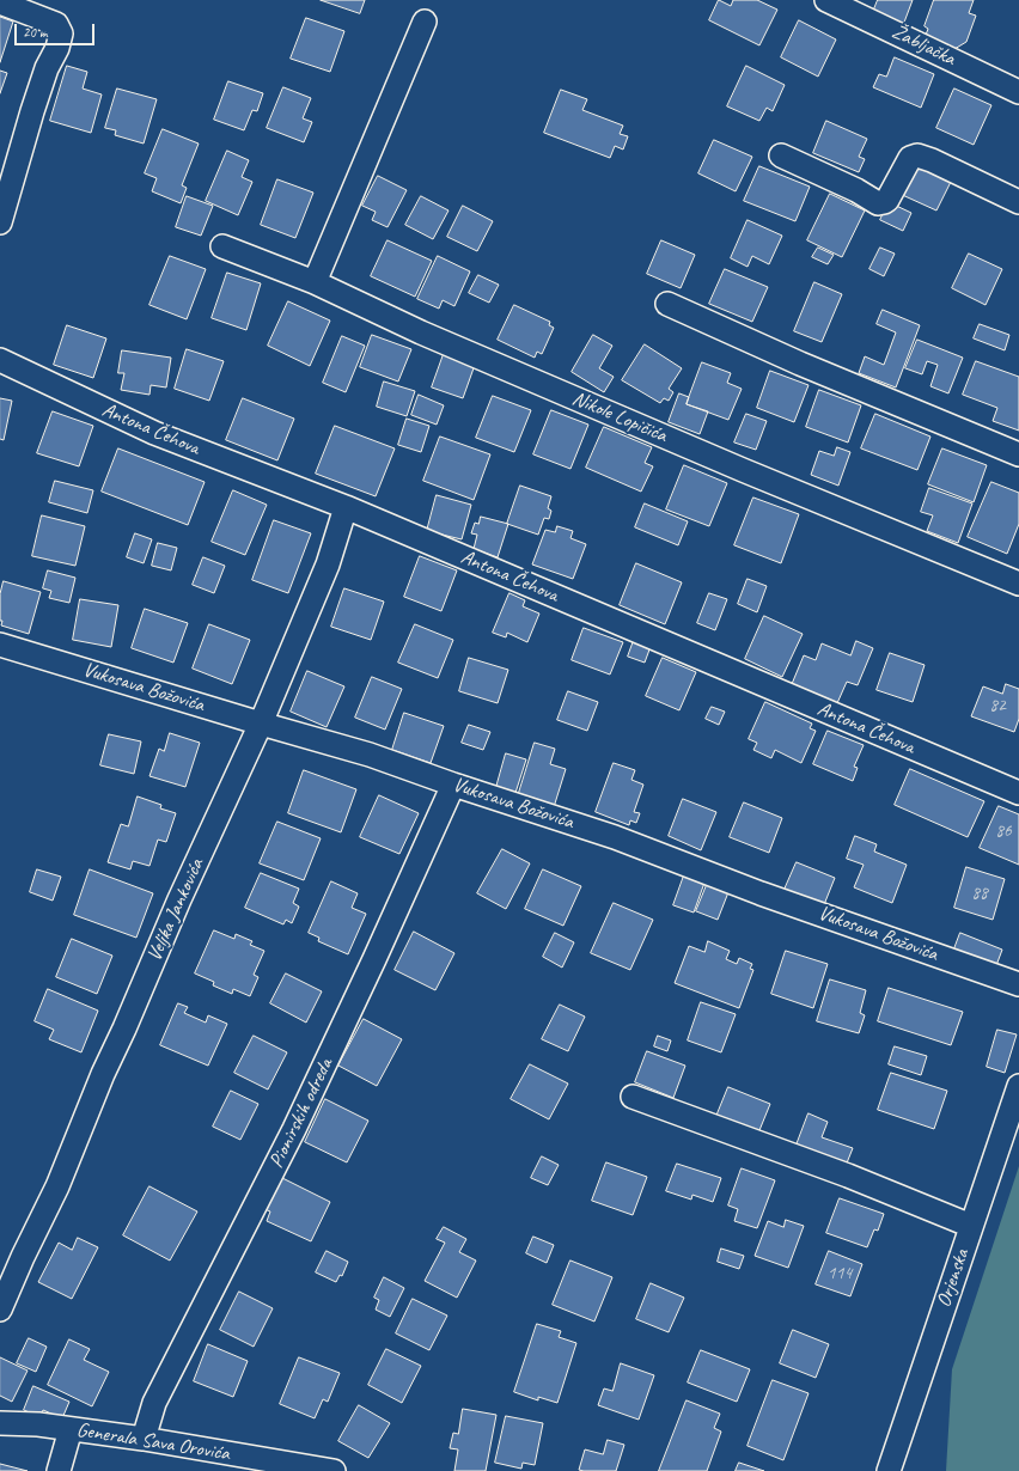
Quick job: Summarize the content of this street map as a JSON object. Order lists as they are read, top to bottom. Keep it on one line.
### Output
{"streets":{"street":["Žabljačka","Nikole Lopičića","Antona Čehova","Vukosava Božovića","Veljka Jankovića","Pionirskih odreda","Orjenska","Generala Sava Orovića"]},"crossings":[["Antona Čehova","Veljka Jankovića"],["Vukosava Božovića","Veljka Jankovića"],["Vukosava Božovića","Pionirskih odreda"],["Pionirskih odreda","Generala Sava Orovića"]],"house_numbers":["82","86","88","114"],"scale_bar":"20 m"}
